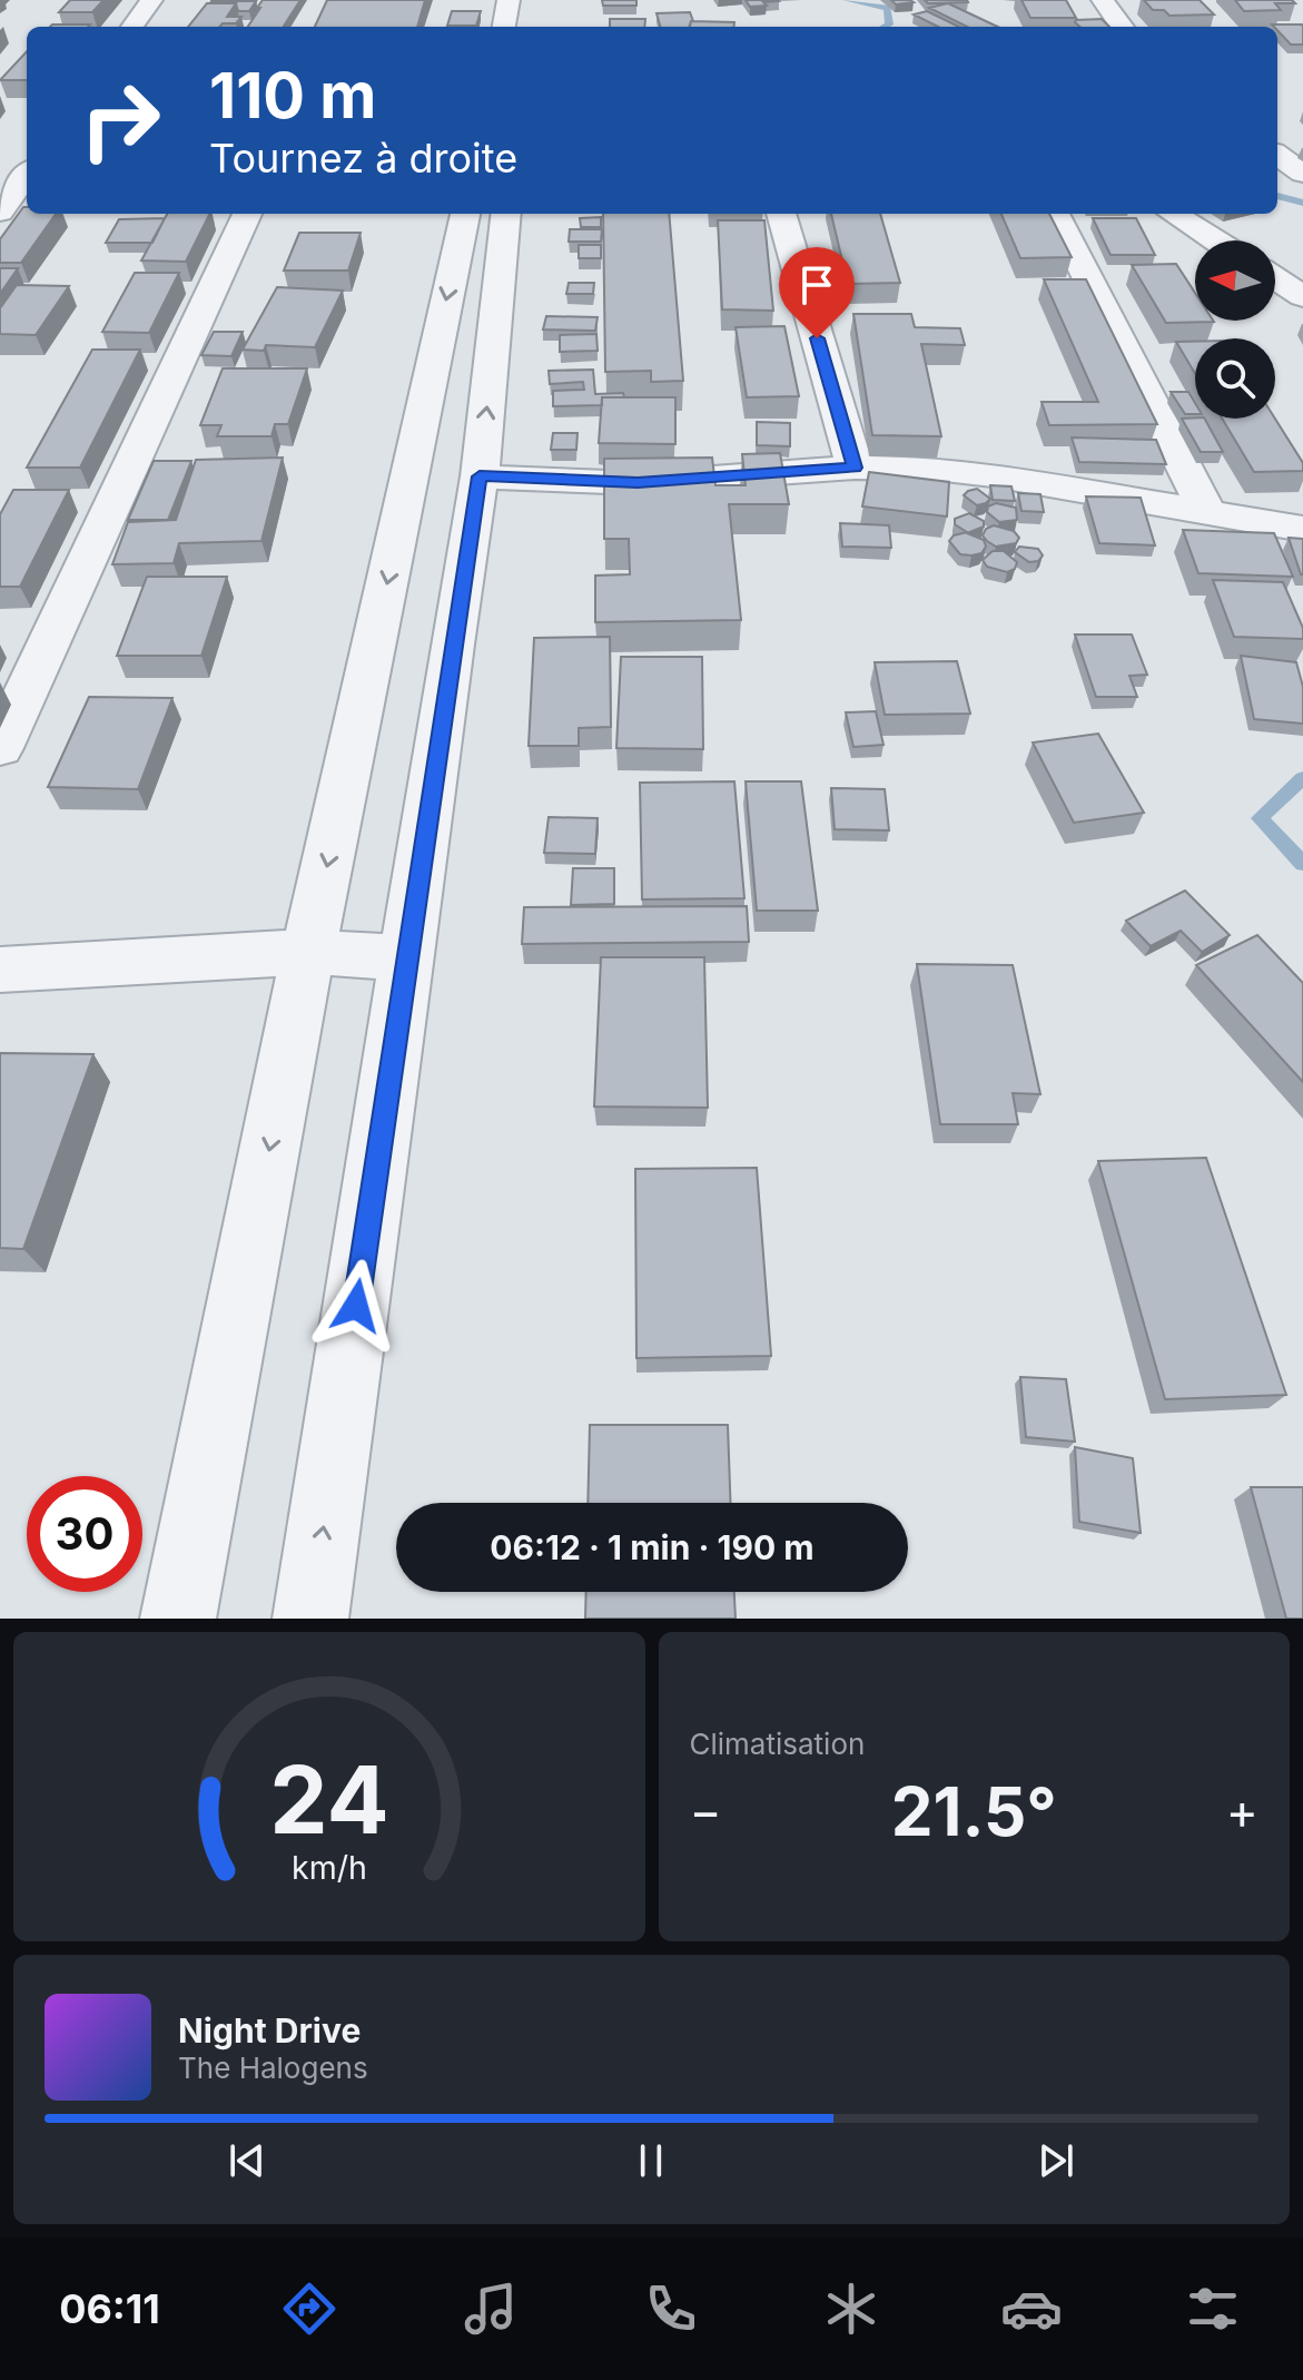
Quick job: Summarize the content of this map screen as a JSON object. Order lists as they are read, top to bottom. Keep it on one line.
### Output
{"north":"left","page":{"turn":["110 m","Tournez à droite"],"limit":"30","trip":"06:12 · 1 min · 190 m","tile":"Climatisation","heat":["−","21.5°","+"],"song":["Night Drive","The Halogens"],"tabs":"06:11","gauge":["24","km/h"]}}
